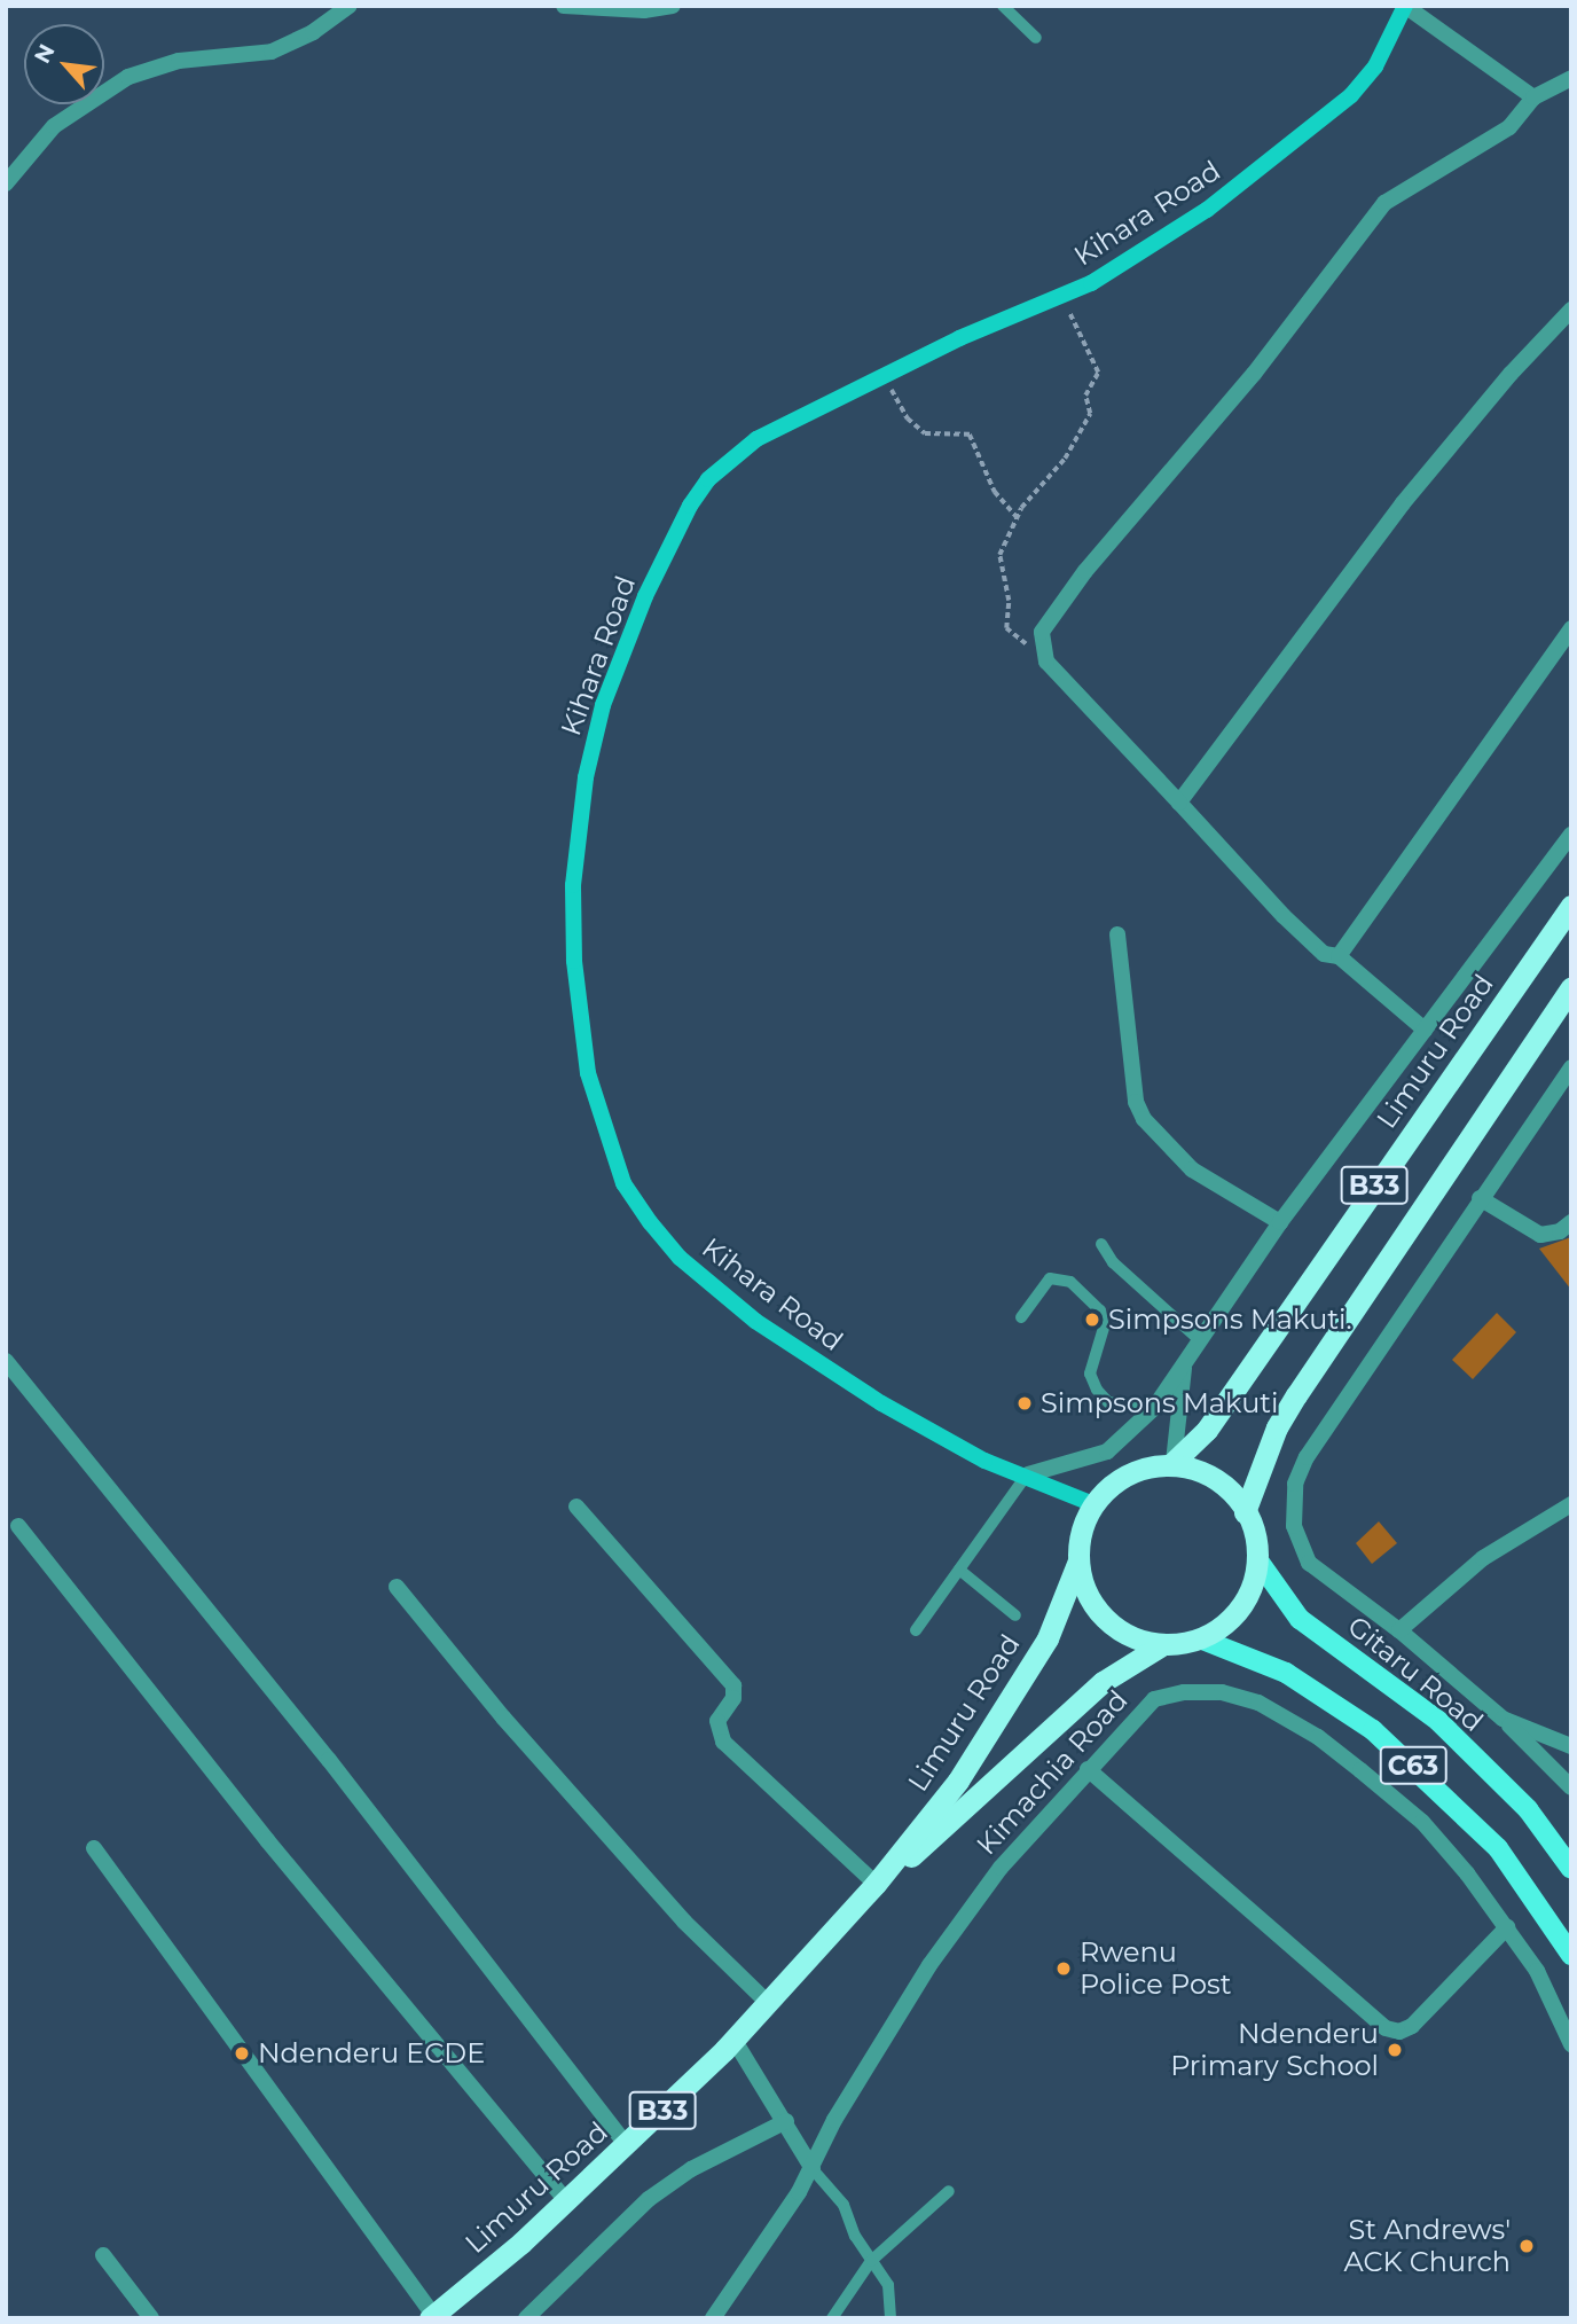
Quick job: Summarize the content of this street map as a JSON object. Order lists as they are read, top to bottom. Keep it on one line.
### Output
{"streets":{"highway":["Limuru Road","B33"],"main road":["Kihara Road","Gitaru Road","C63"],"street":["Kimachia Road"]},"crossings":[["Kihara Road","Limuru Road"],["Kihara Road","B33"],["Kihara Road","Gitaru Road"],["Kihara Road","C63"],["Limuru Road","B33"],["Limuru Road","Gitaru Road"],["Limuru Road","C63"],["B33","Gitaru Road"],["B33","C63"],["Gitaru Road","C63"]],"places":["Simpsons Makuti.","Simpsons Makuti","Rwenu Police Post","Ndenderu Primary School","Ndenderu ECDE","St Andrews' ACK Church"],"north":"top left"}
